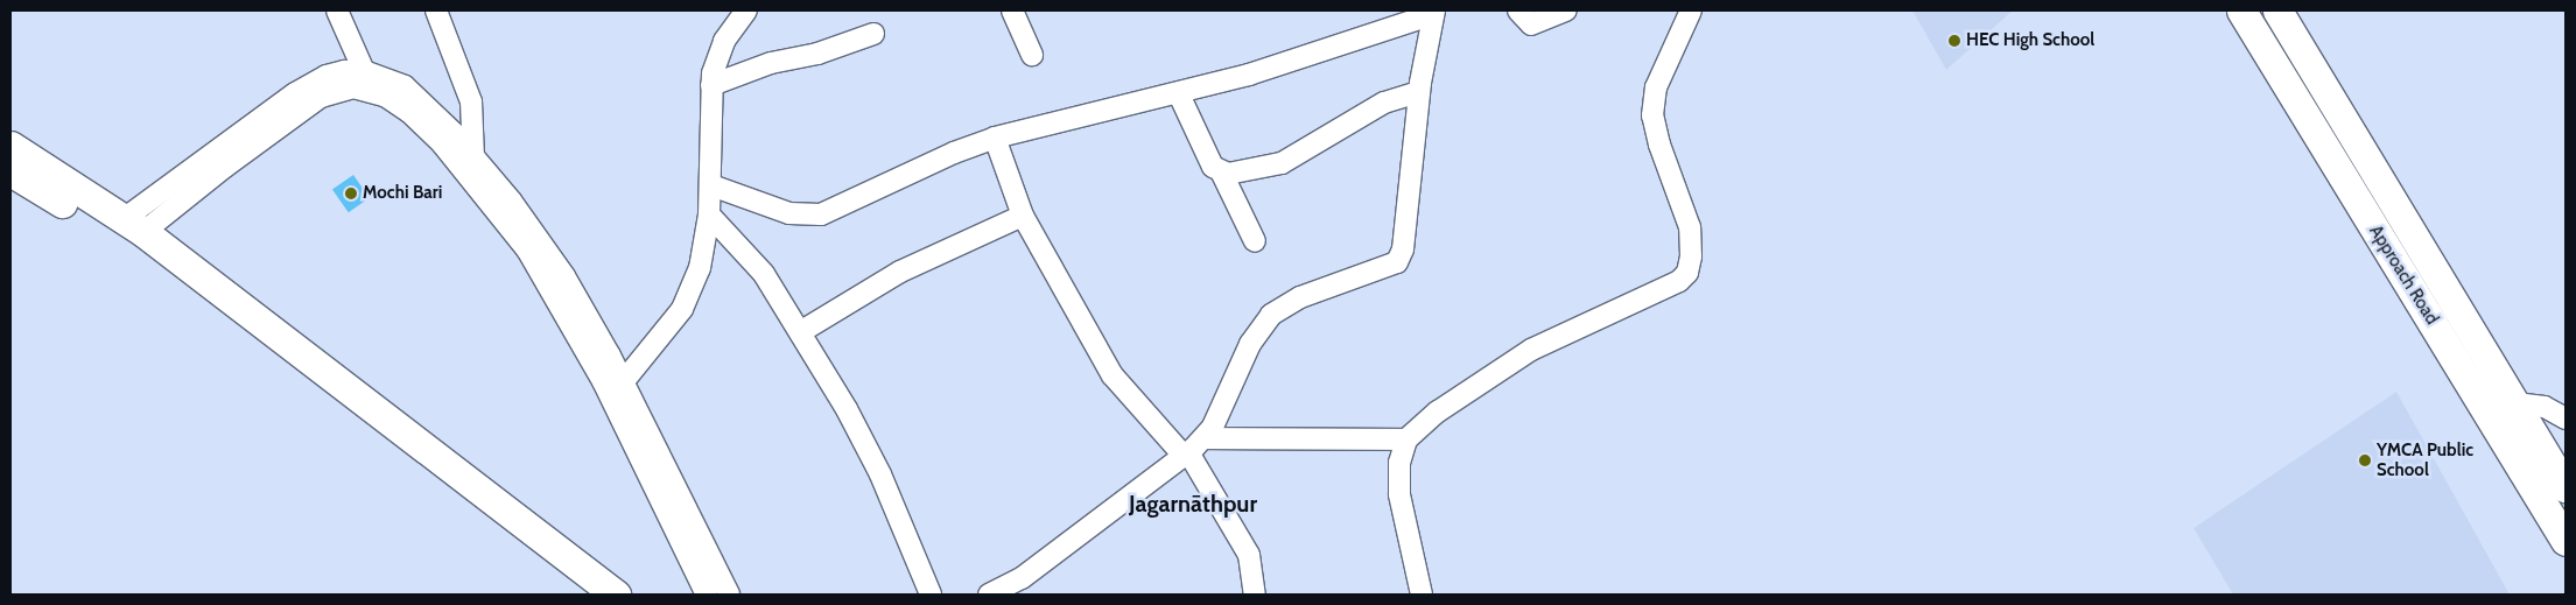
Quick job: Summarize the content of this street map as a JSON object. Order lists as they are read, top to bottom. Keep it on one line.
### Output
{"streets":{"main road":["Approach Road"]},"districts":["Jagarnāthpur"],"places":["HEC High School","Mochi Bari","YMCA Public School"]}
